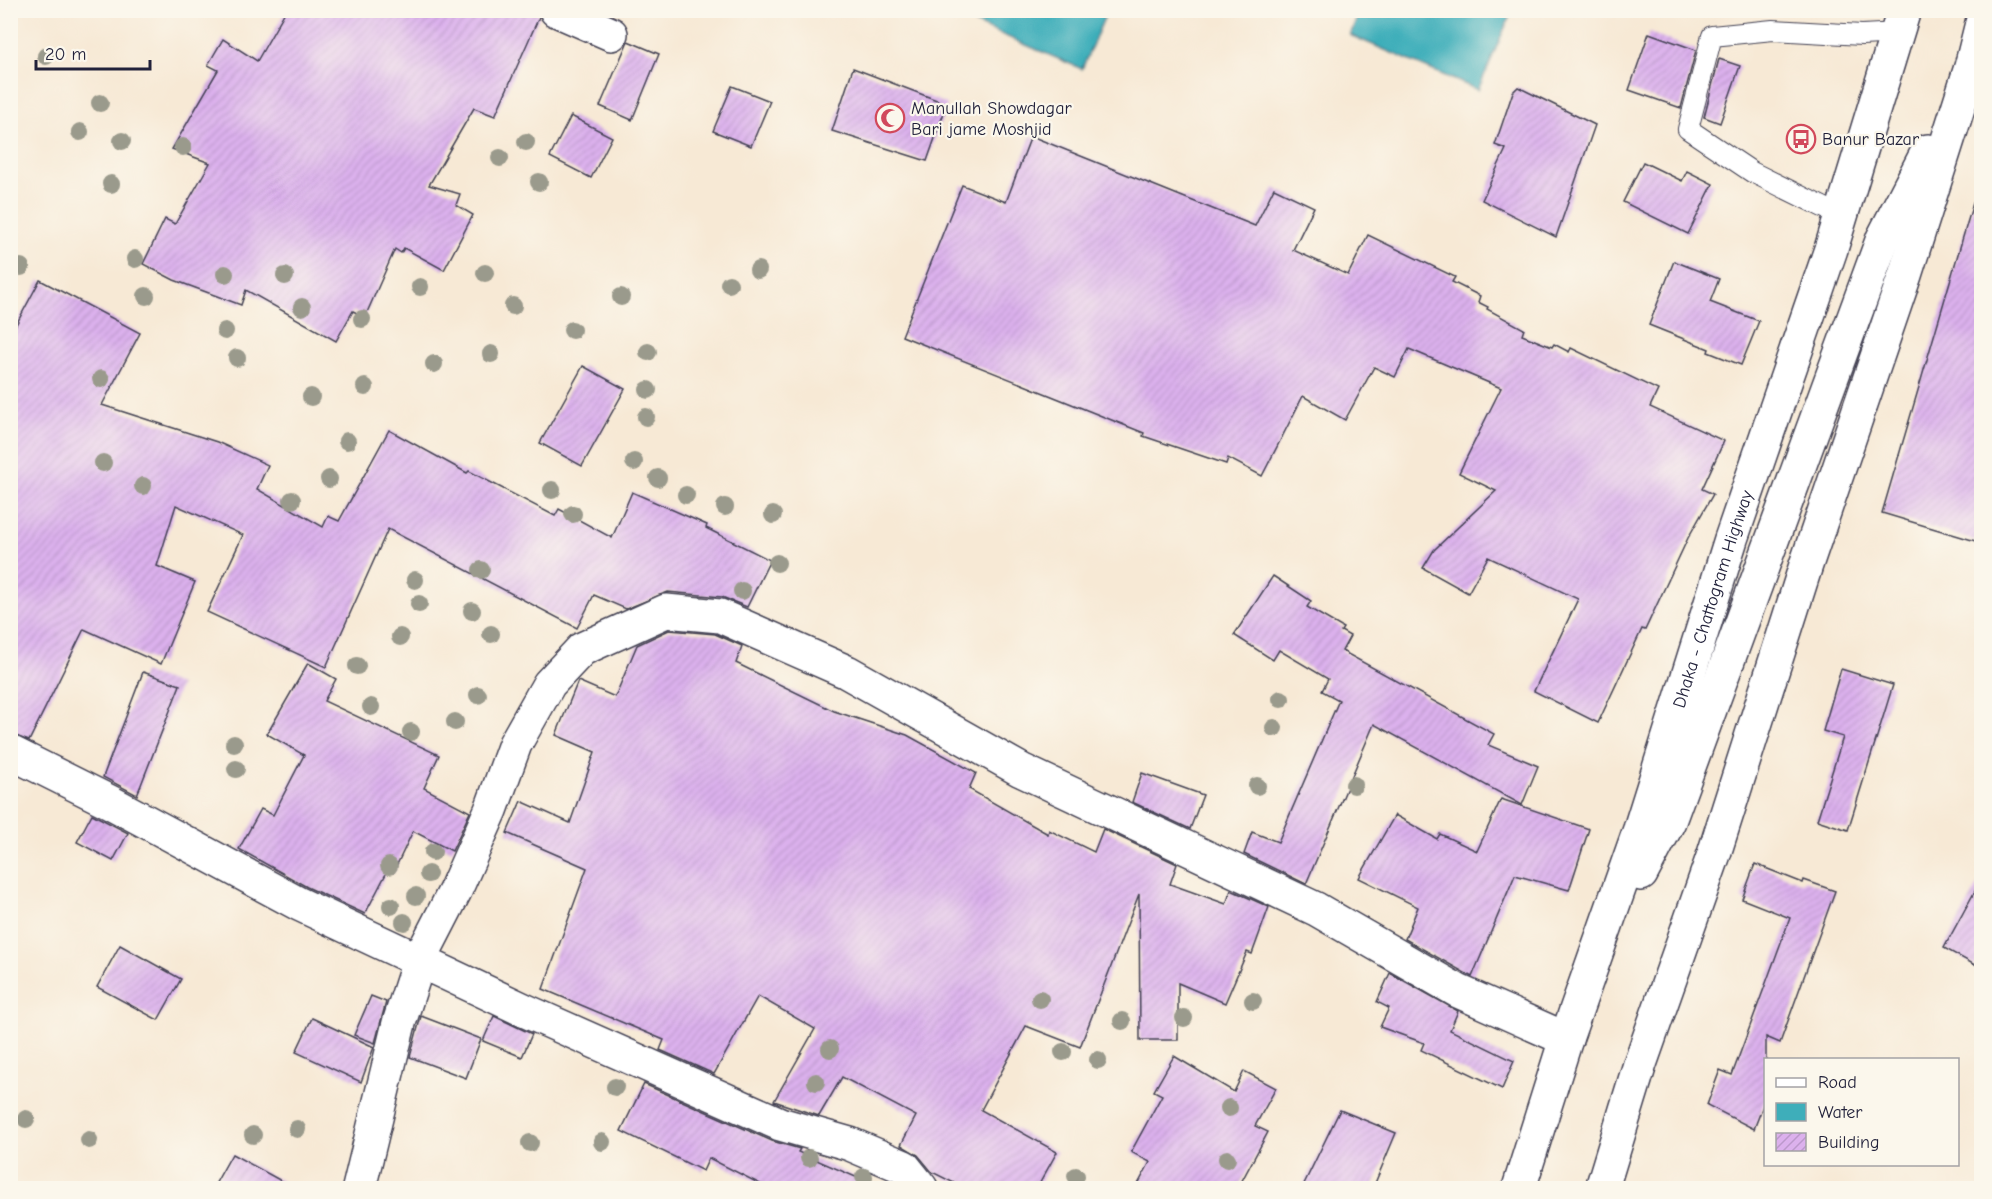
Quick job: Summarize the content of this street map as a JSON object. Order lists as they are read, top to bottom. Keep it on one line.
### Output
{"streets":{"main road":["Dhaka - Chattogram Highway"]},"places":{"mosque":["Manullah Showdagar Bari jame Moshjid"],"bus stop":["Banur Bazar"]},"legend":["Road","Water","Building"],"scale_bar":"20 m"}
